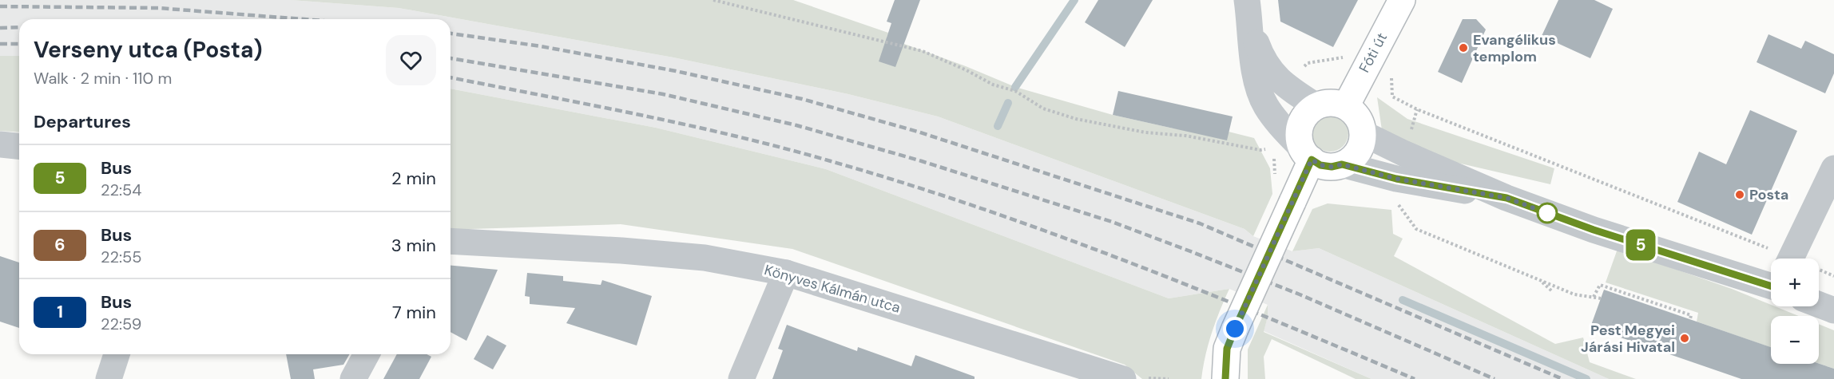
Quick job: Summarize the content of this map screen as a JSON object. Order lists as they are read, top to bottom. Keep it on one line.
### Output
{"streets":{"main road":["Fóti út"],"street":["Könyves Kálmán utca"]},"places":["Evangélikus templom","Posta","Pest Megyei Járási Hivatal"],"lines":["bus line 5"],"page":{"on_map":"5","heading":[["Verseny utca (Posta)","Walk · 2 min · 110 m"],"Departures"],"list":[{"mark":"5","name":"Bus","note":"22:54","value":"2 min"},{"mark":"6","name":"Bus","note":"22:55","value":"3 min"},{"mark":"1","name":"Bus","note":"22:59","value":"7 min"}],"map_buttons":["+","−"]}}
